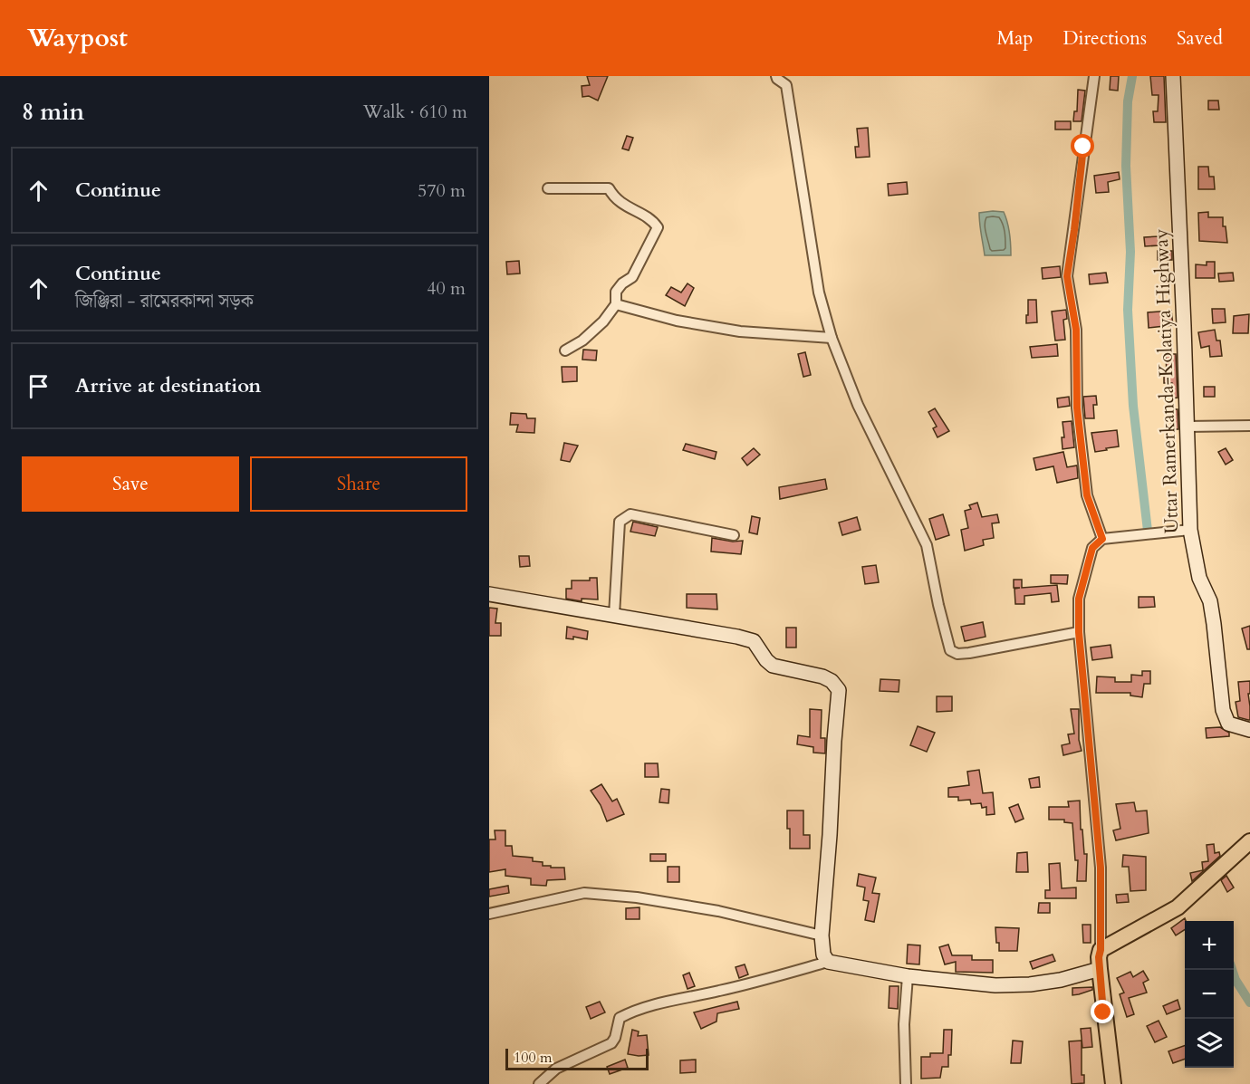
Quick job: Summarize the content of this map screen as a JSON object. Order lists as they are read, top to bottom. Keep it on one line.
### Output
{"streets":{"main road":["Uttar Ramerkanda-Kolatiya Highway"]},"scale_bar":"100 m","page":{"header":"Waypost","nav":["Map","Directions","Saved"],"heading":["8 min","Walk · 610 m"],"list":[["Continue","570 m"],["Continue","জিঞ্জিরা - রামেরকান্দা সড়ক","40 m"],"Arrive at destination"],"buttons":["Save","Share"],"map_buttons":["+","−"],"scale":"100 m"}}
